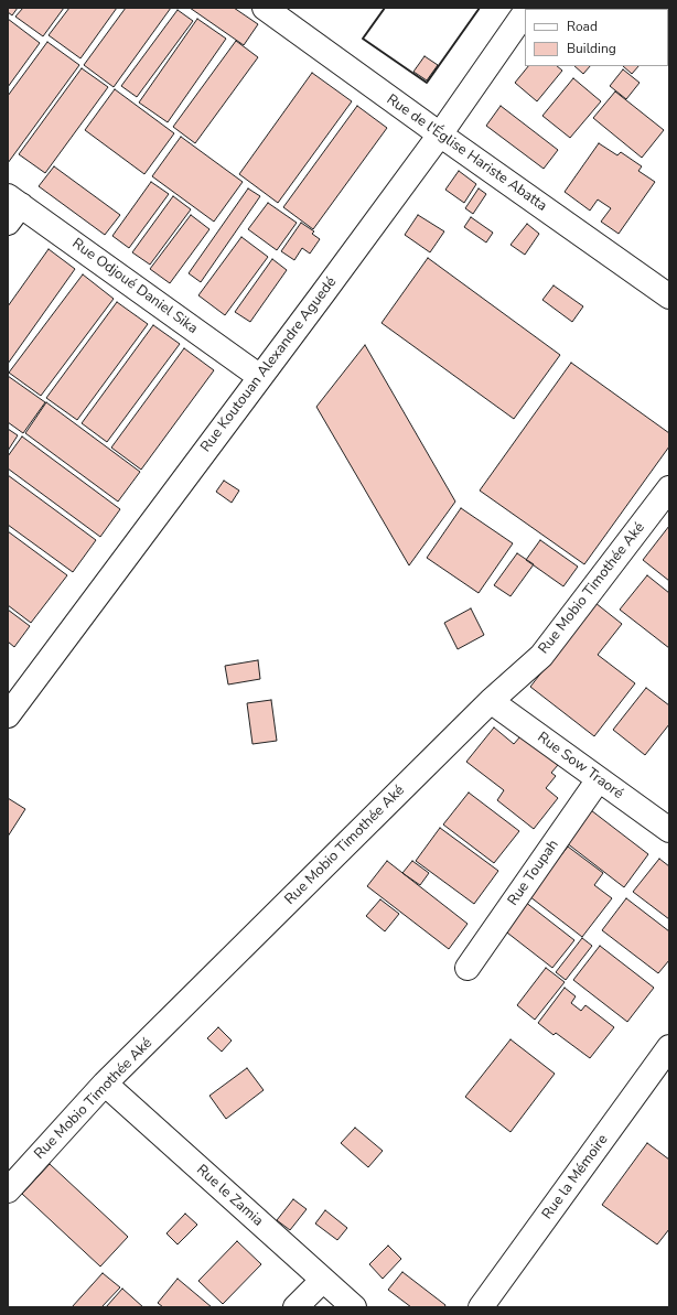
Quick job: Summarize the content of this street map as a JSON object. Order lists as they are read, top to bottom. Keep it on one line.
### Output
{"streets":{"street":["Rue de l'Église Hariste Abatta","Rue Odjoué Daniel Sika","Rue Koutouan Alexandre Aguedé","Rue Mobio Timothée Aké","Rue Sow Traoré","Rue Toupah","Rue la Mémoire","Rue le Zamia"]},"crossings":[["Rue de l'Église Hariste Abatta","Rue Koutouan Alexandre Aguedé"],["Rue Odjoué Daniel Sika","Rue Koutouan Alexandre Aguedé"],["Rue Mobio Timothée Aké","Rue Sow Traoré"],["Rue Mobio Timothée Aké","Rue le Zamia"],["Rue Sow Traoré","Rue Toupah"]],"legend":["Road","Building"]}
